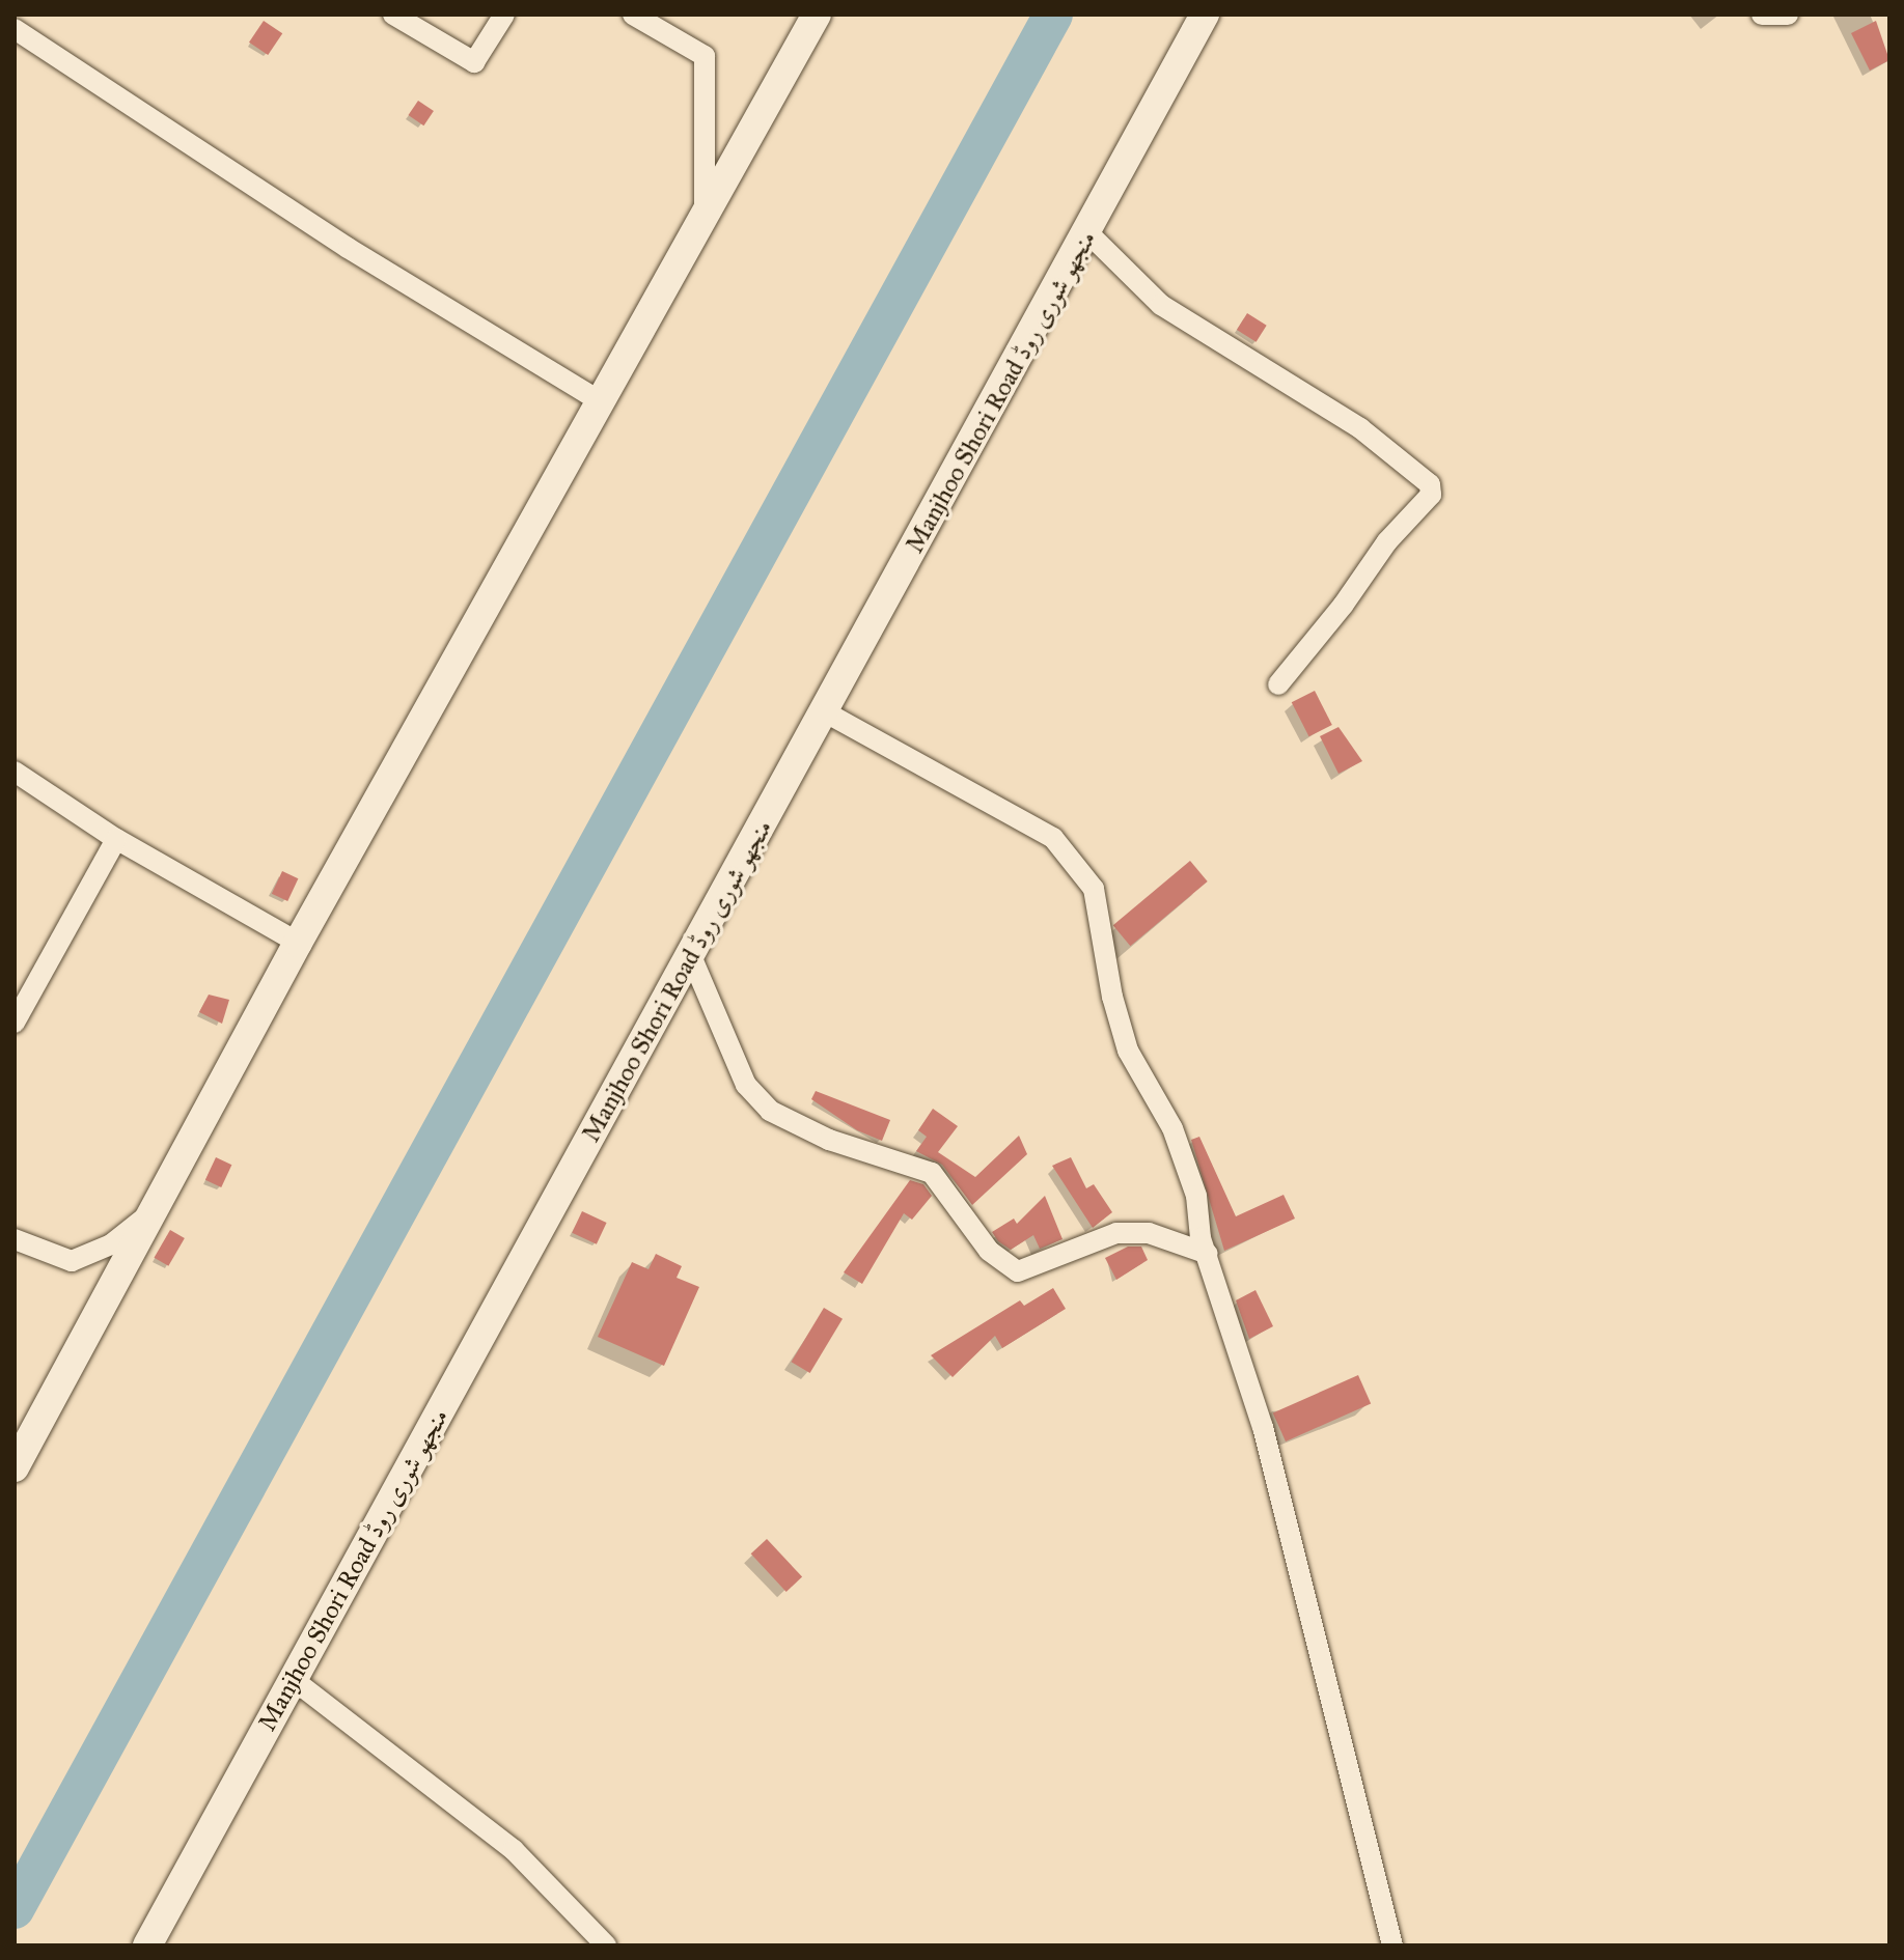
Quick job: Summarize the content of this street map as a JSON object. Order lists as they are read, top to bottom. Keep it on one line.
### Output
{"streets":{"street":["Manjhoo Shori Road منجھو شوری روڈ"]}}
